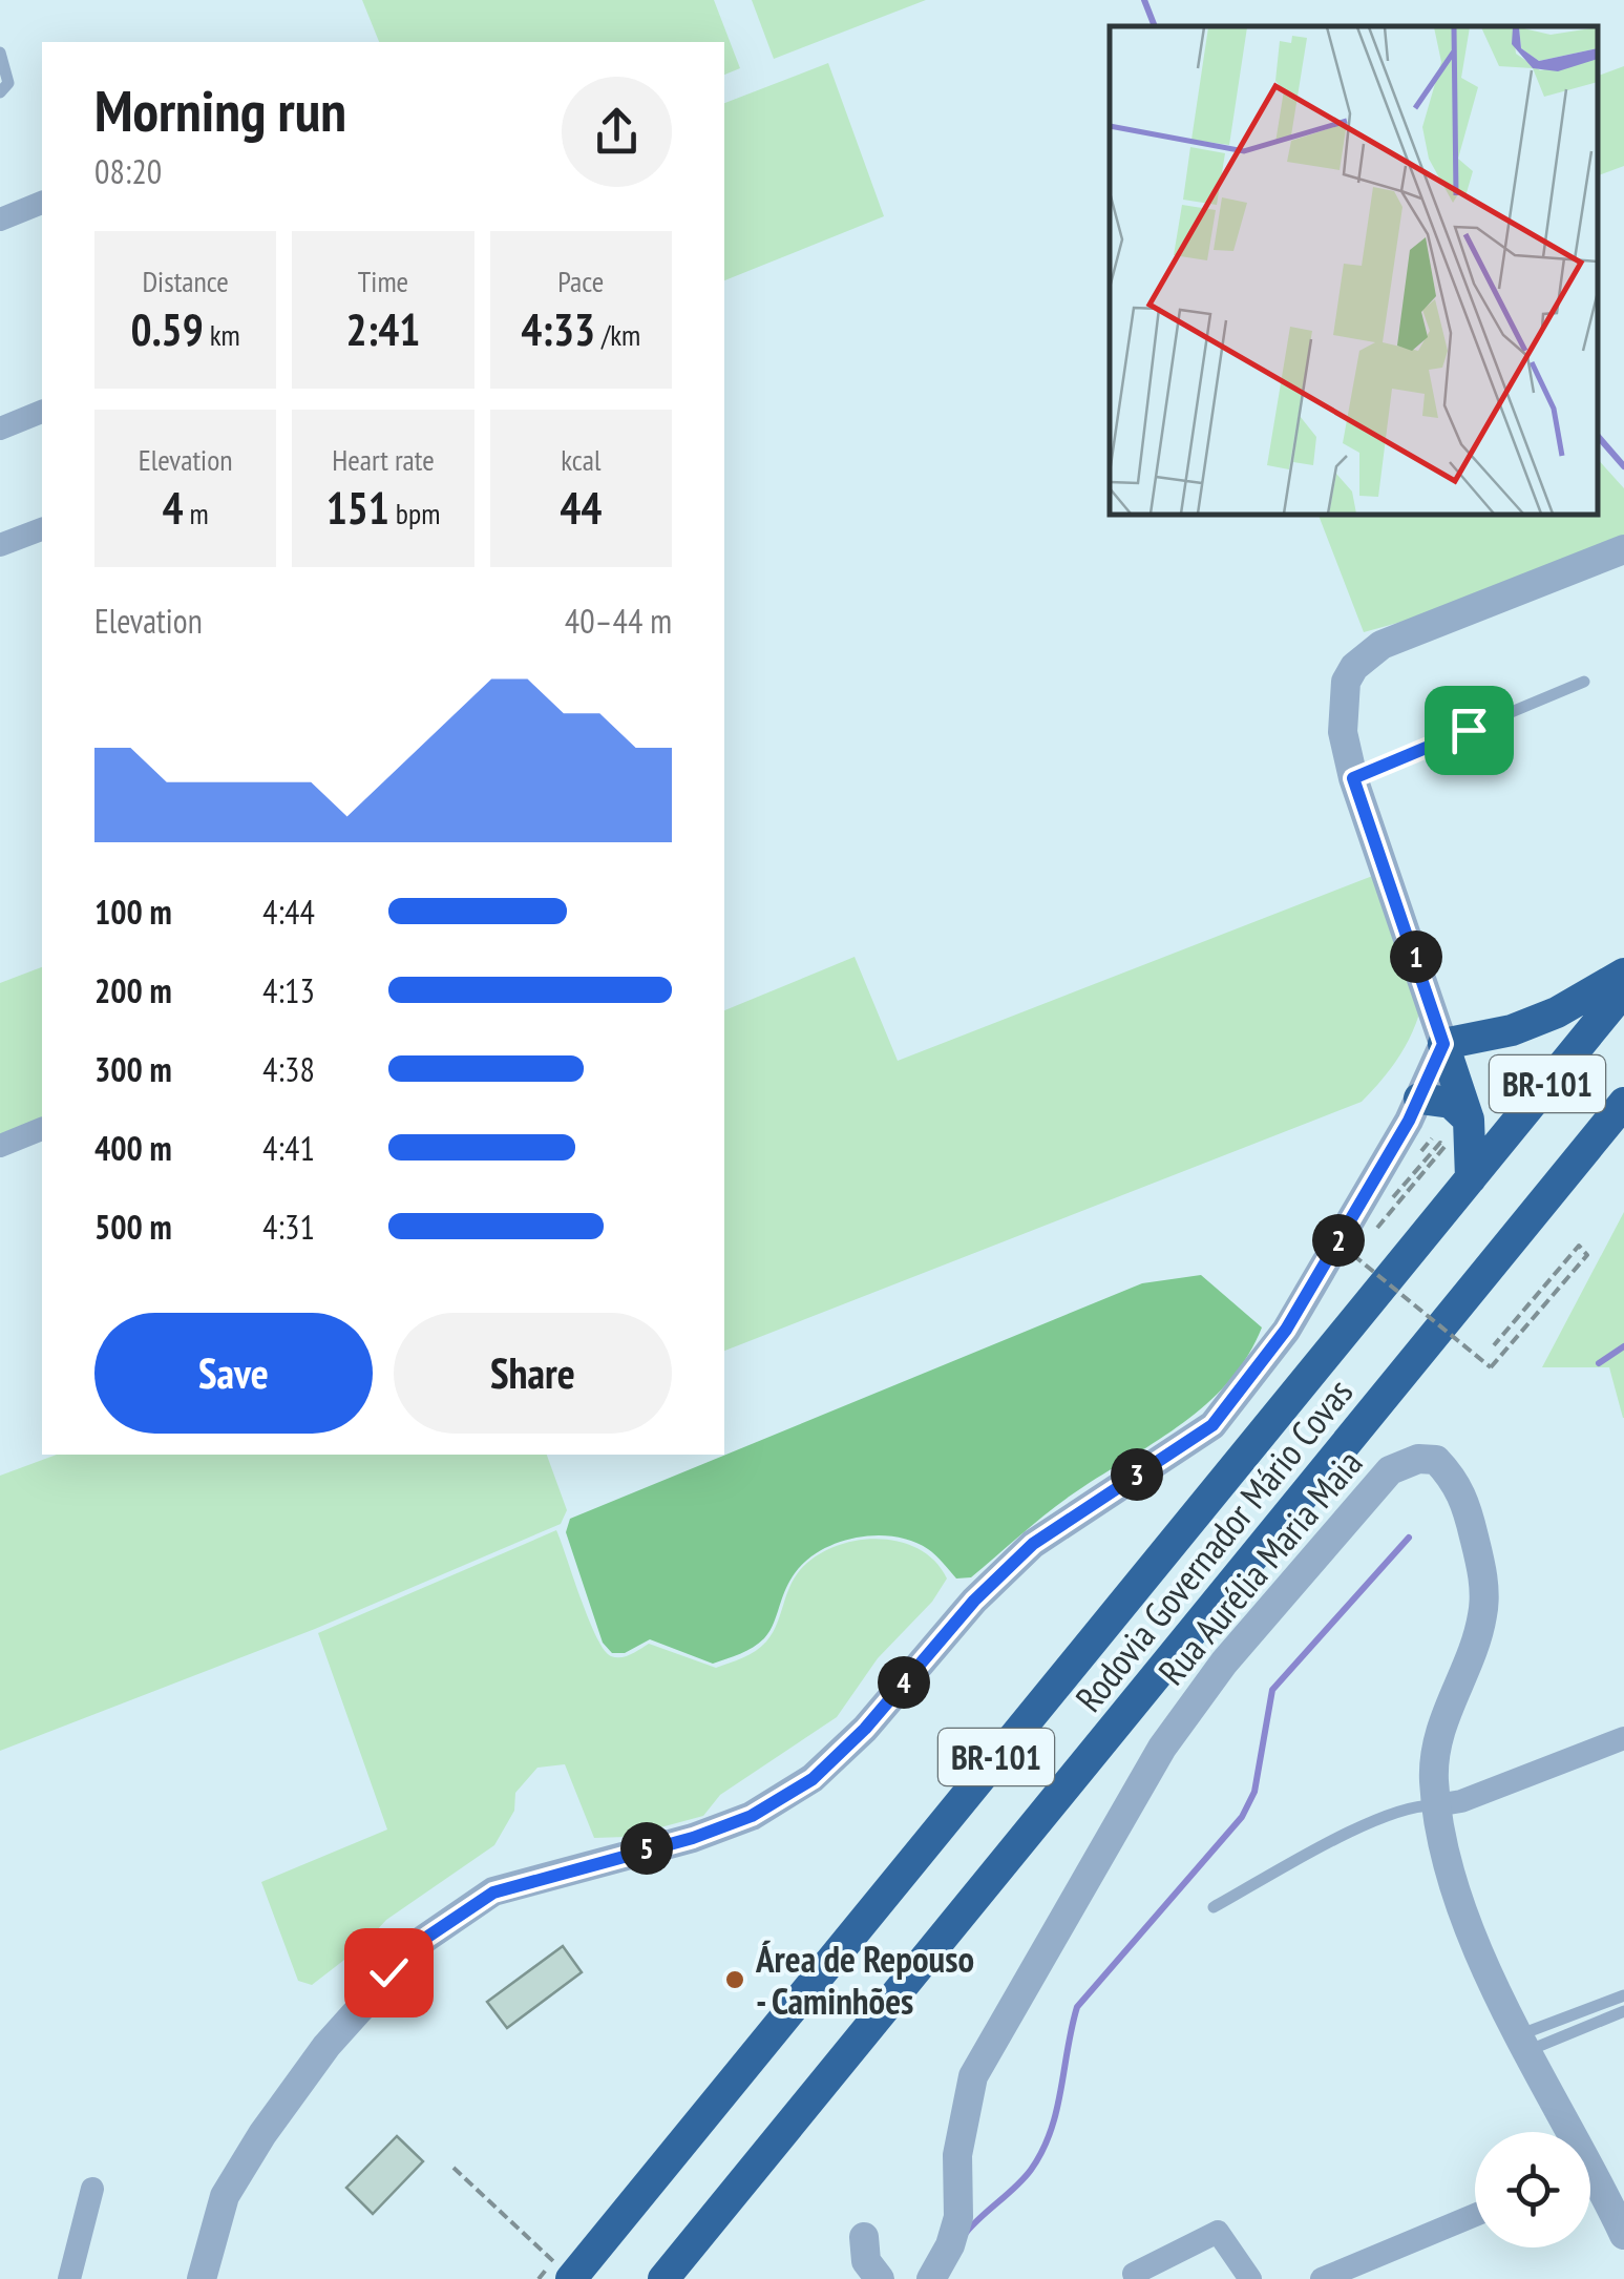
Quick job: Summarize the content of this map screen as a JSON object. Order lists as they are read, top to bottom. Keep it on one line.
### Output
{"streets":{"highway":["BR-101","Rodovia Governador Mário Covas"],"street":["Rua Aurélia Maria Maia"]},"places":["Área de Repouso - Caminhões"],"page":{"heading":["Morning run","08:20"],"stats":[["Distance","0.59 km"],["Time","2:41"],["Pace","4:33 /km"],["Elevation","4 m"],["Heart rate","151 bpm"],["kcal","44"]],"chart":["Elevation","40–44 m"],"list":[{"name":"100 m","note":"4:44"},{"name":"200 m","note":"4:13"},{"name":"300 m","note":"4:38"},{"name":"400 m","note":"4:41"},{"name":"500 m","note":"4:31"}],"pins":["1","2","3","4","5"],"buttons":["Save","Share"]}}
